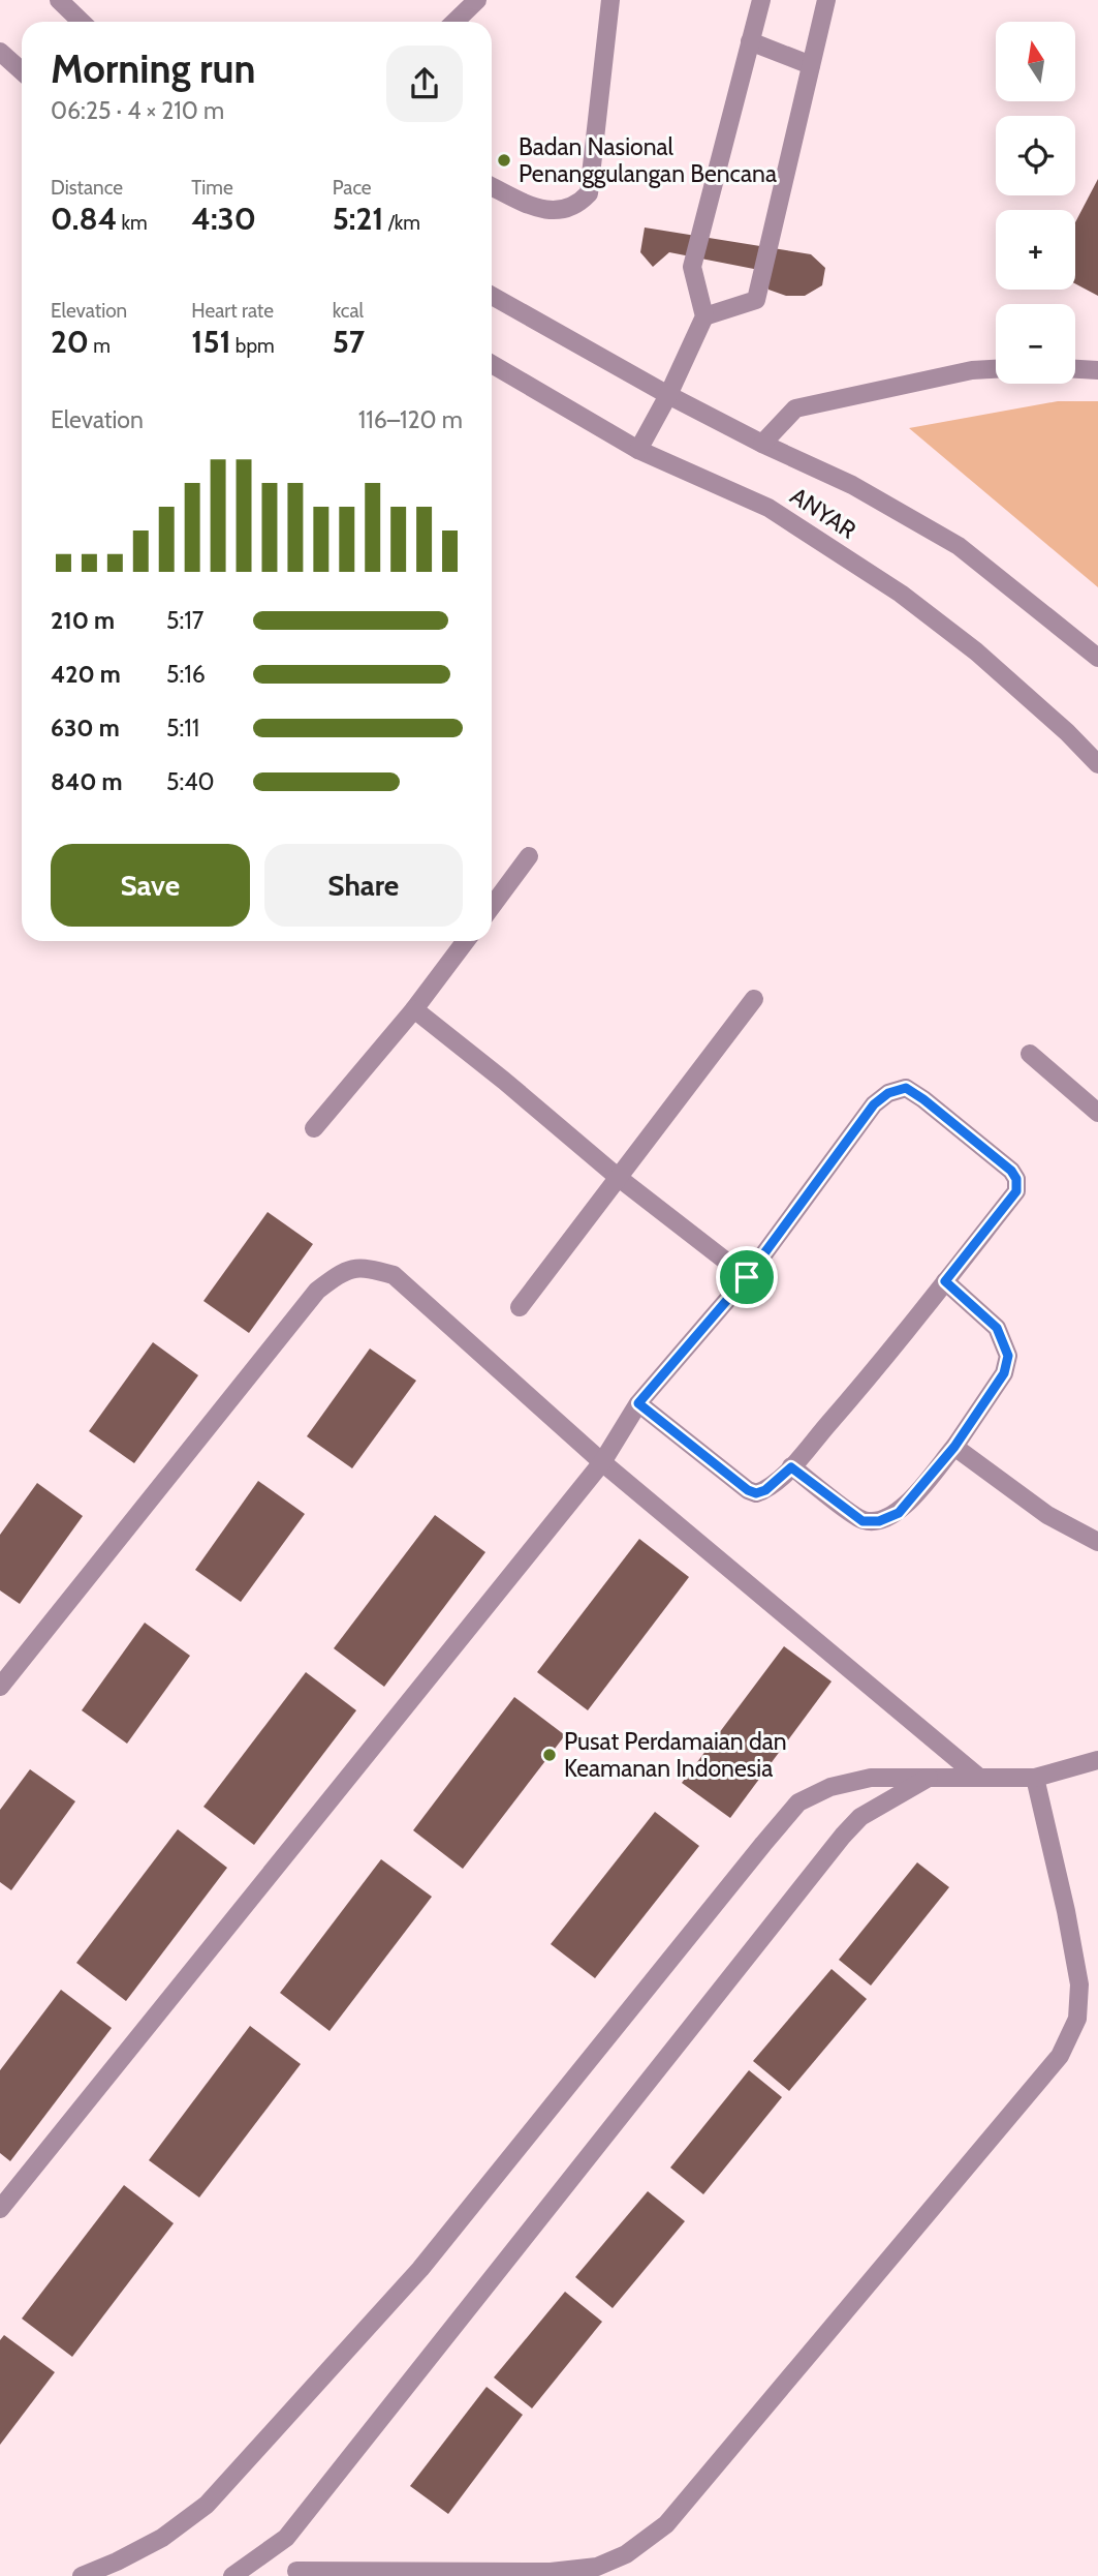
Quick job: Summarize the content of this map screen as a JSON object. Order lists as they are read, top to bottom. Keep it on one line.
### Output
{"streets":{"street":["ANYAR"]},"places":["Badan Nasional Penanggulangan Bencana","Pusat Perdamaian dan Keamanan Indonesia"],"north":"top","page":{"map_buttons":["+","−"],"heading":["Morning run","06:25 · 4 × 210 m"],"stats":[["Distance","0.84 km"],["Time","4:30"],["Pace","5:21 /km"],["Elevation","20 m"],["Heart rate","151 bpm"],["kcal","57"]],"chart":["Elevation","116–120 m"],"list":[{"name":"210 m","note":"5:17"},{"name":"420 m","note":"5:16"},{"name":"630 m","note":"5:11"},{"name":"840 m","note":"5:40"}],"buttons":["Save","Share"]}}
